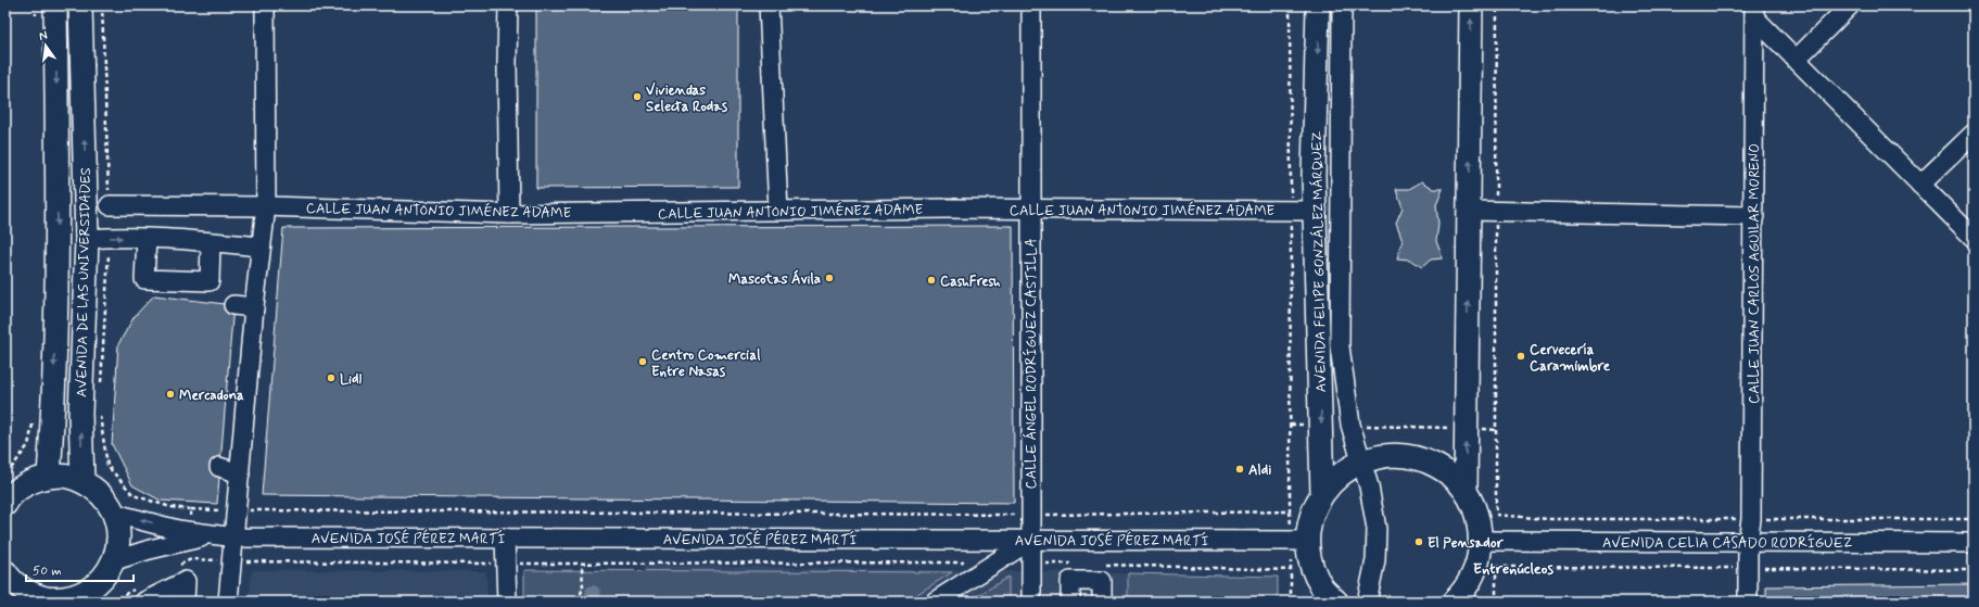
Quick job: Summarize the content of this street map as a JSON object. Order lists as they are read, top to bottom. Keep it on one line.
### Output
{"streets":{"main road":["AVENIDA FELIPE GONZÁLEZ MÁRQUEZ","AVENIDA DE LAS UNIVERSIDADES"],"street":["CALLE JUAN ANTONIO JIMÉNEZ ADAME","CALLE JUAN CARLOS AGUILAR MORENO","CALLE ÁNGEL RODRÍGUEZ CASTILLA","AVENIDA JOSÉ PÉREZ MARTÍ","AVENIDA CELIA CASADO RODRÍGUEZ"]},"crossings":[["CALLE JUAN ANTONIO JIMÉNEZ ADAME","AVENIDA FELIPE GONZÁLEZ MÁRQUEZ"],["CALLE JUAN ANTONIO JIMÉNEZ ADAME","CALLE ÁNGEL RODRÍGUEZ CASTILLA"],["CALLE JUAN CARLOS AGUILAR MORENO","AVENIDA CELIA CASADO RODRÍGUEZ"],["CALLE ÁNGEL RODRÍGUEZ CASTILLA","AVENIDA JOSÉ PÉREZ MARTÍ"]],"districts":["Entrenúcleos"],"places":["Viviendas Selecta Rodas","Mascotas Ávila","CashFresh","Cervecería Caramimbre","Centro Comercial Entre Nasas","Lidl","Mercadona","Aldi","El Pensador"],"scale_bar":"50 m","north":"top"}
